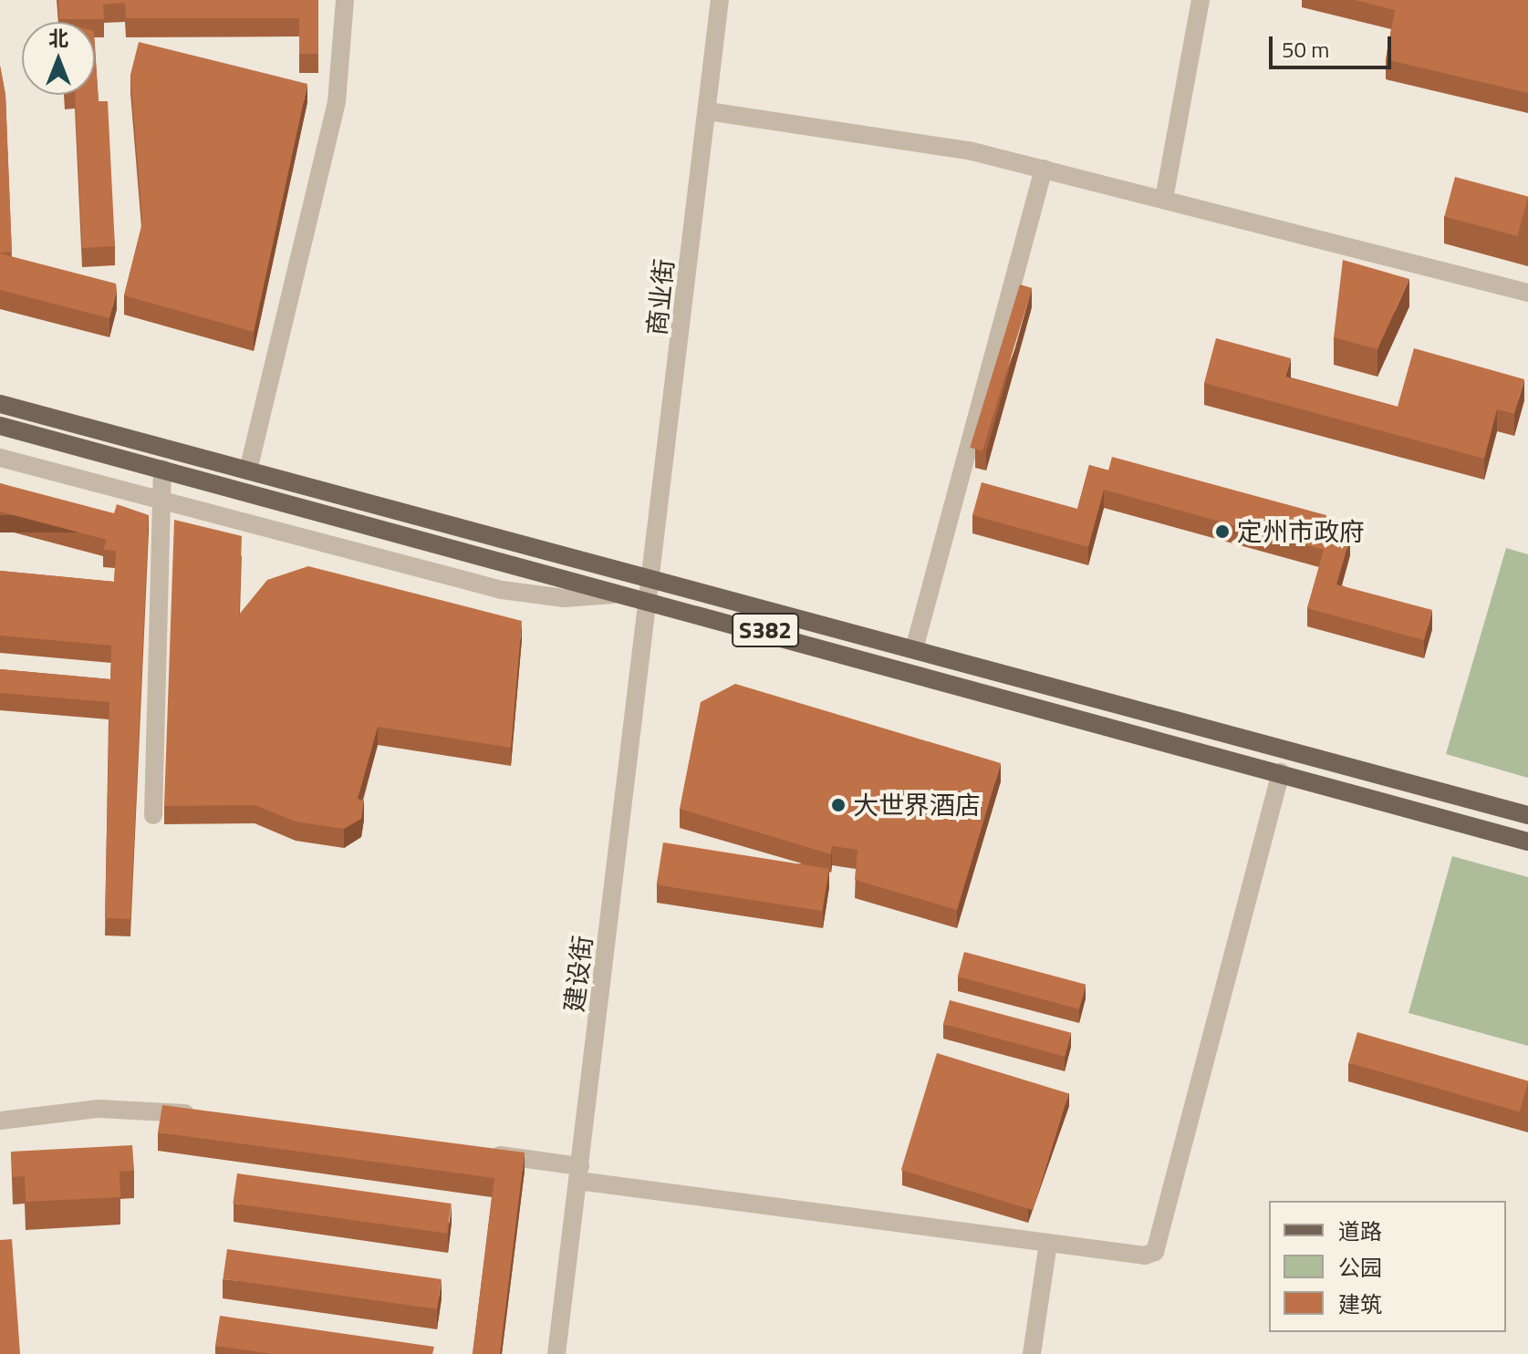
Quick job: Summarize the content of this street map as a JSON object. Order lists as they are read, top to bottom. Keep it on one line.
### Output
{"streets":{"main road":["S382"],"street":["商业街","建设街"]},"crossings":[["商业街","S382"],["商业街","建设街"],["S382","建设街"]],"places":["定州市政府","大世界酒店"],"legend":["道路","公园","建筑"],"scale_bar":"50 m","north":"top"}
